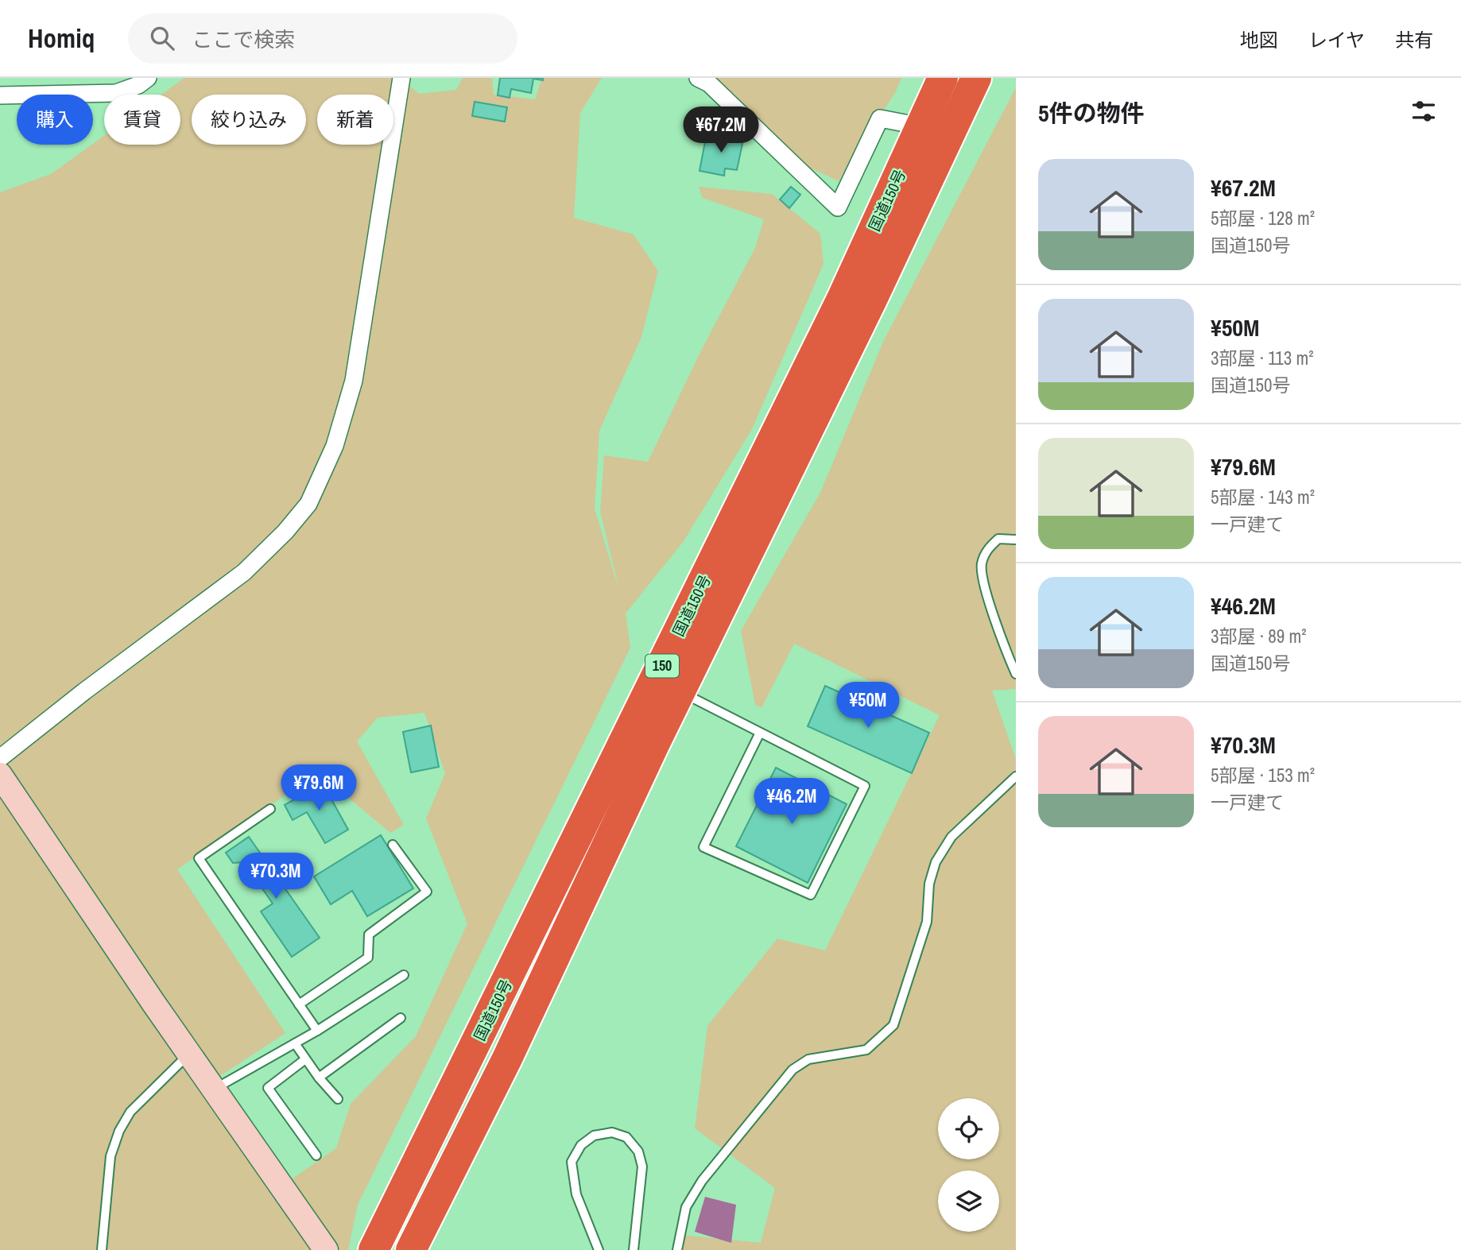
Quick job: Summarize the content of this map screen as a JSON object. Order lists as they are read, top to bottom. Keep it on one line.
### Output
{"streets":{"highway":["国道150号","150"]},"page":{"header":"Homiq","search":"ここで検索","nav":["地図","レイヤ","共有"],"heading":"5件の物件","chip":["購入","賃貸","絞り込み","新着"],"price":["¥67.2M","¥50M","¥79.6M","¥46.2M","¥70.3M"],"list":[{"name":"¥67.2M","note":"5部屋 · 128 m² · 国道150号"},{"name":"¥50M","note":"3部屋 · 113 m² · 国道150号"},{"name":"¥79.6M","note":"5部屋 · 143 m² · 一戸建て"},{"name":"¥46.2M","note":"3部屋 · 89 m² · 国道150号"},{"name":"¥70.3M","note":"5部屋 · 153 m² · 一戸建て"}]}}
